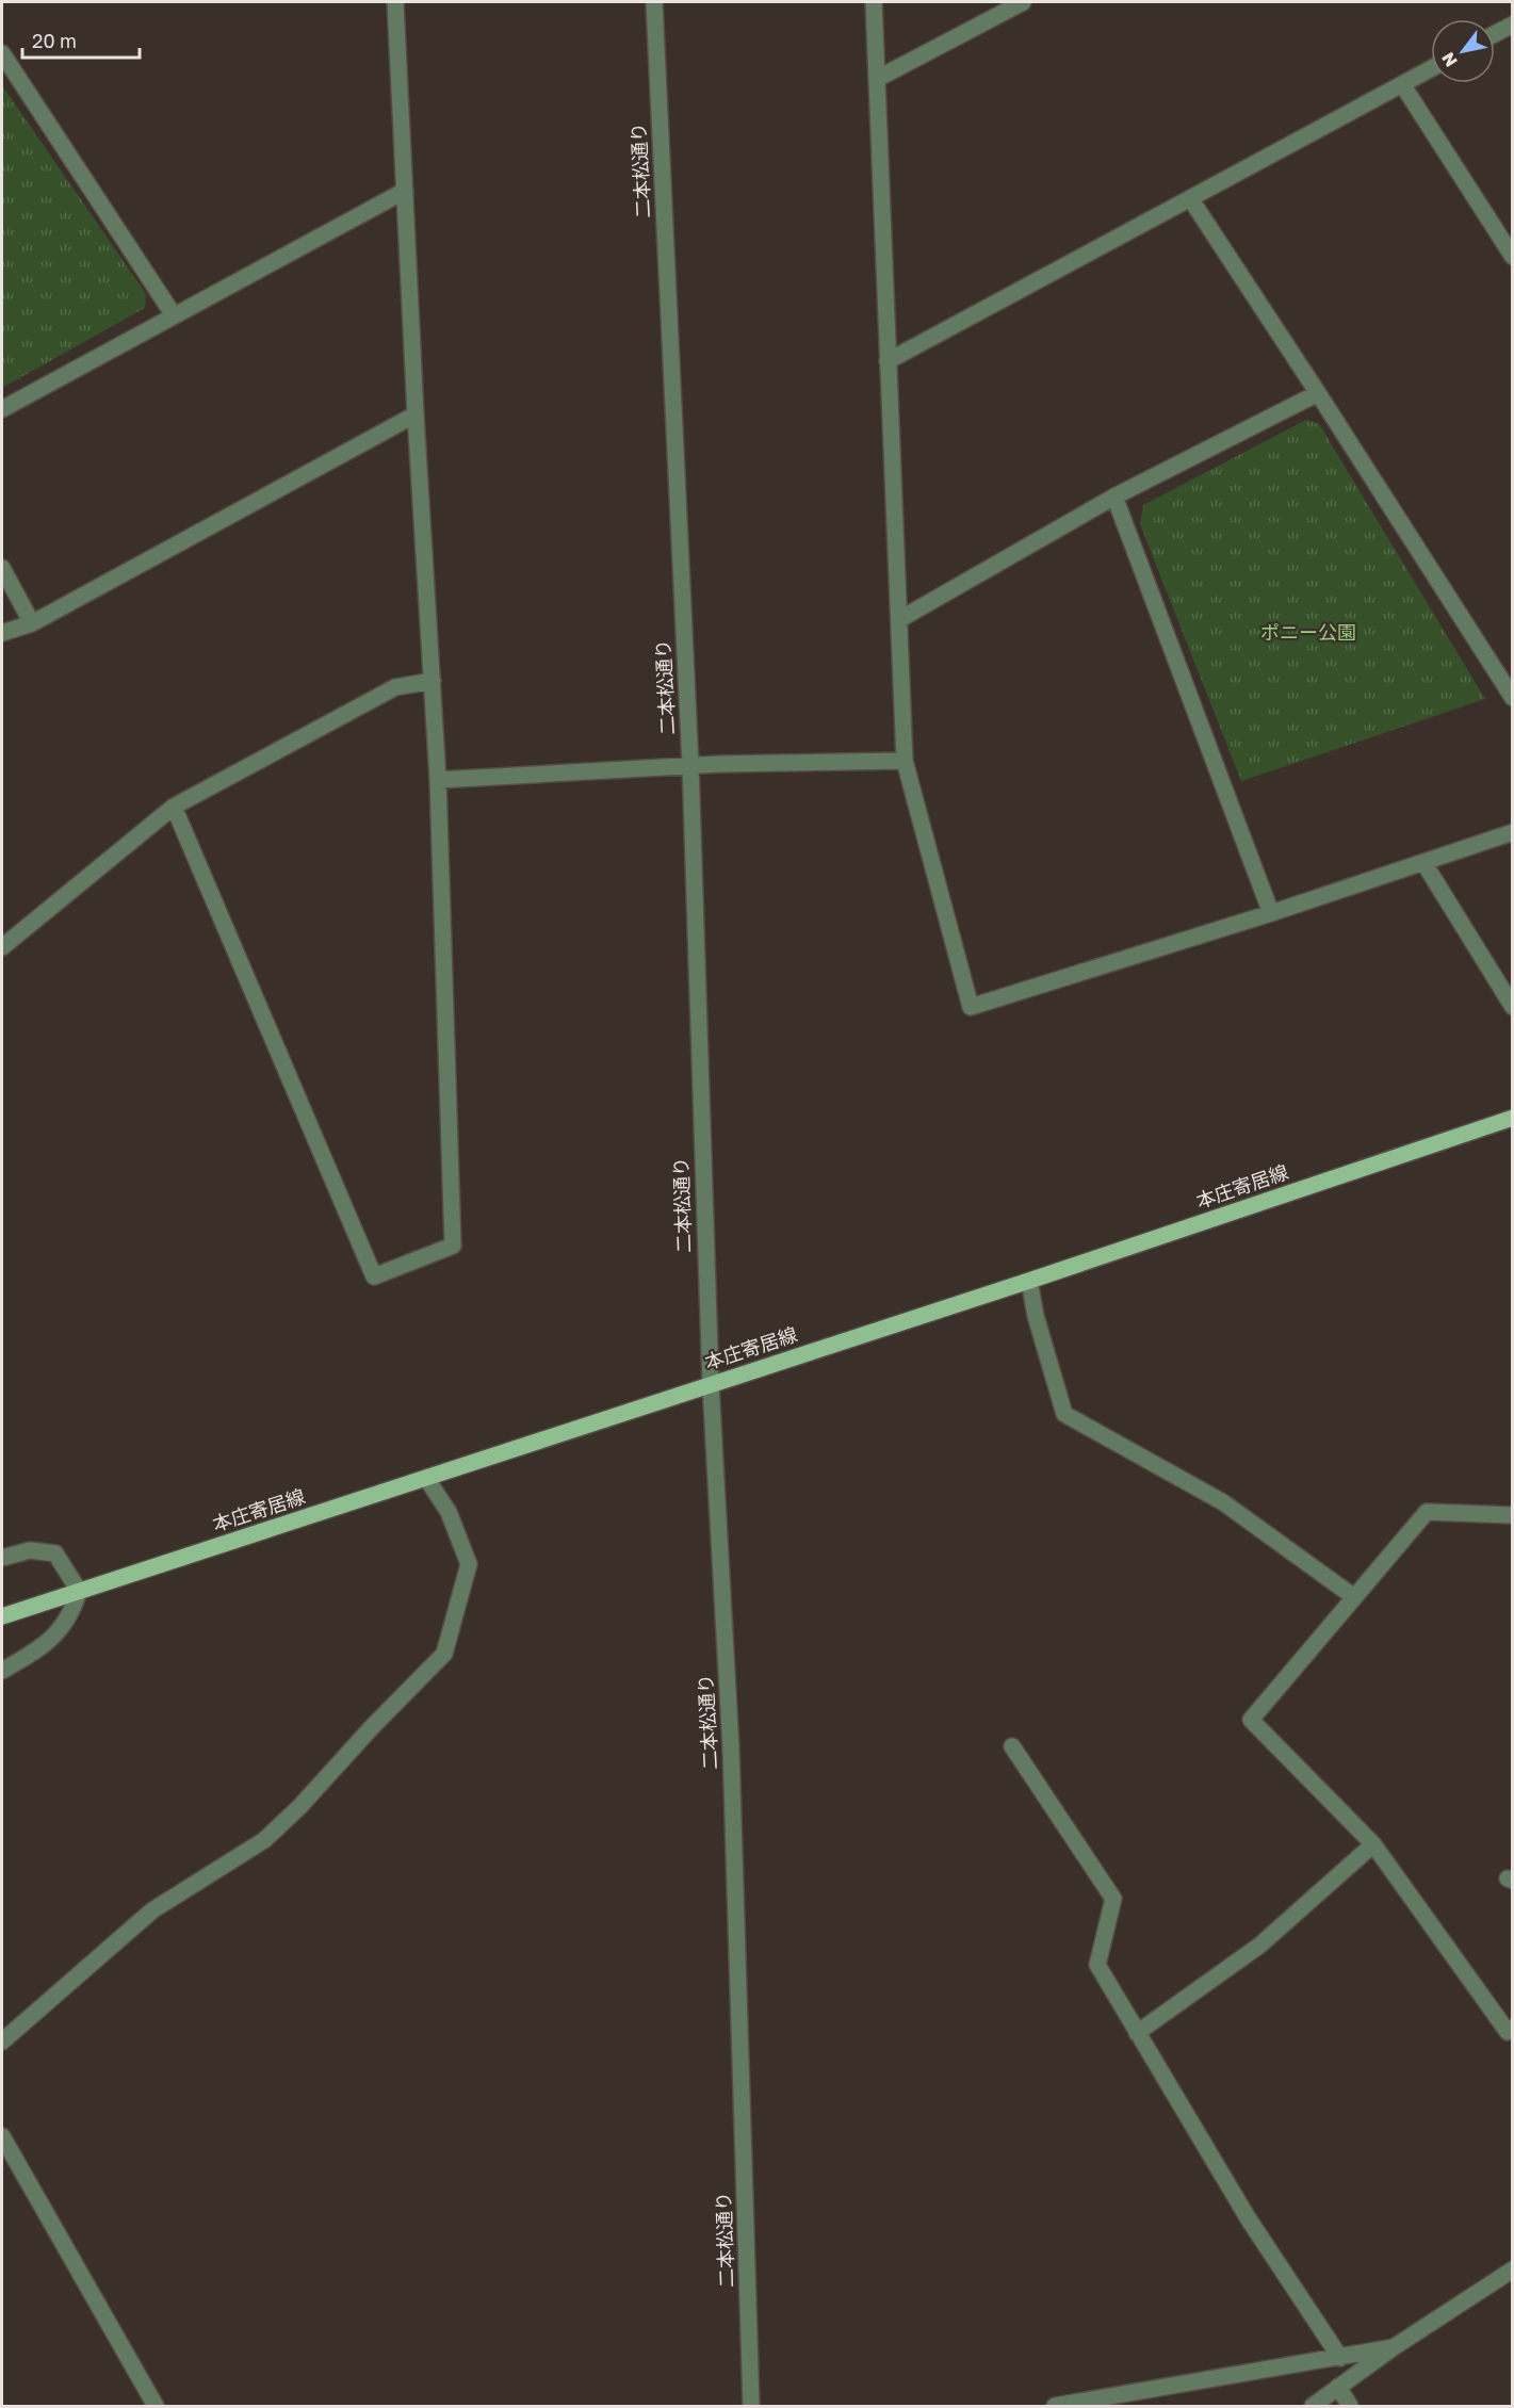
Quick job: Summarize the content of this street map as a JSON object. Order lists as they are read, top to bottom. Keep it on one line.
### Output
{"streets":{"main road":["本庄寄居線"],"street":["二本松通り"]},"crossings":[["二本松通り","本庄寄居線"]],"parks":["ポニー公園"],"scale_bar":"20 m","north":"bottom left"}
